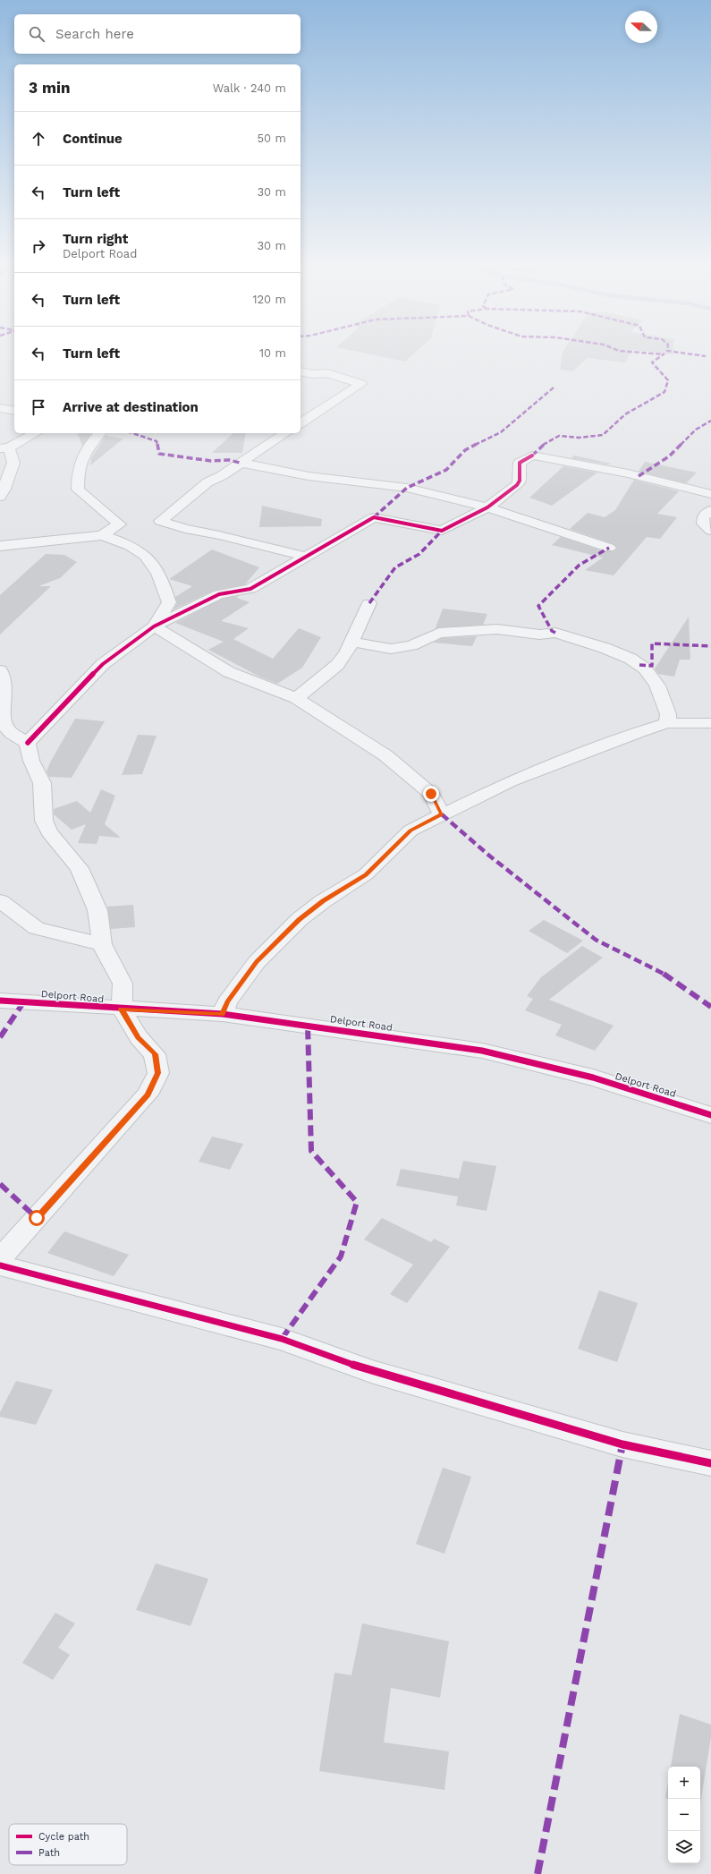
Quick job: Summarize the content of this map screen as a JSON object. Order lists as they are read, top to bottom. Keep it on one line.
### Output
{"streets":{"street":["Delport Road"]},"legend":["Cycle path","Path"],"north":"left","page":{"search":"Search here","heading":["3 min","Walk · 240 m"],"list":[["Continue","50 m"],["Turn left","30 m"],["Turn right","Delport Road","30 m"],["Turn left","120 m"],["Turn left","10 m"],"Arrive at destination"],"map_buttons":["+","−"]}}
